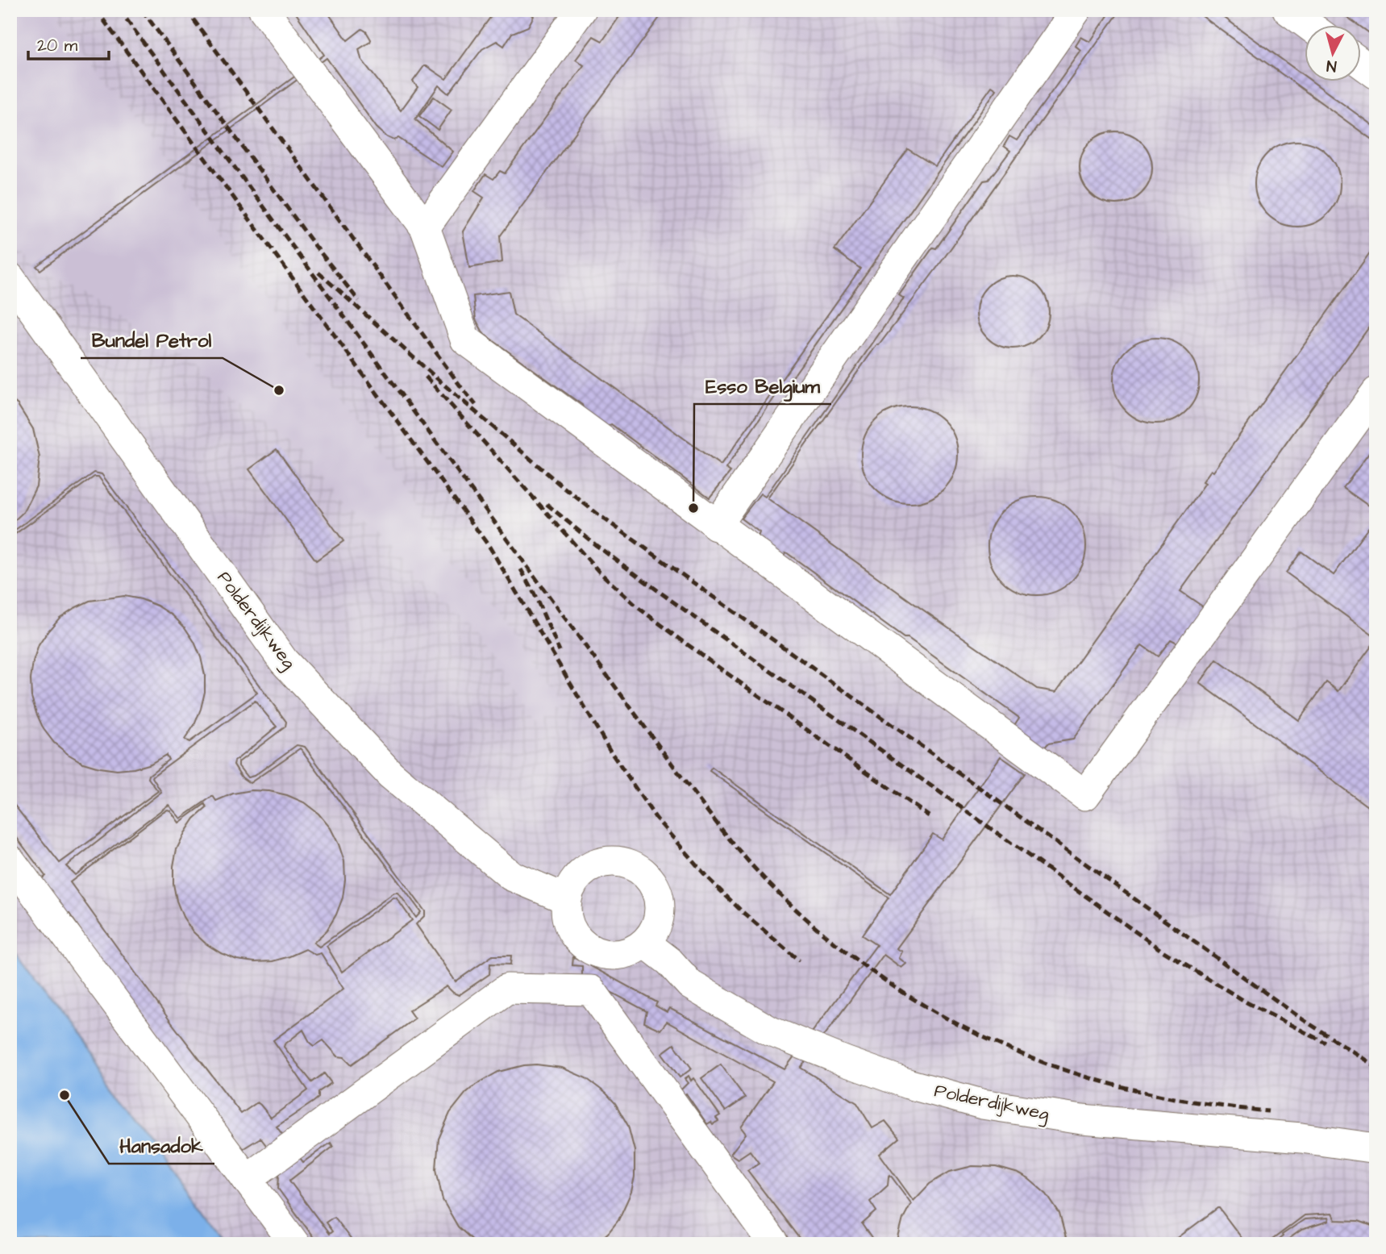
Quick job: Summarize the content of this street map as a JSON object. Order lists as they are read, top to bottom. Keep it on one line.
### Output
{"streets":{"street":["Polderdijkweg"]},"places":["Bundel Petrol","Esso Belgium","Hansadok"],"scale_bar":"20 m","north":"bottom"}
